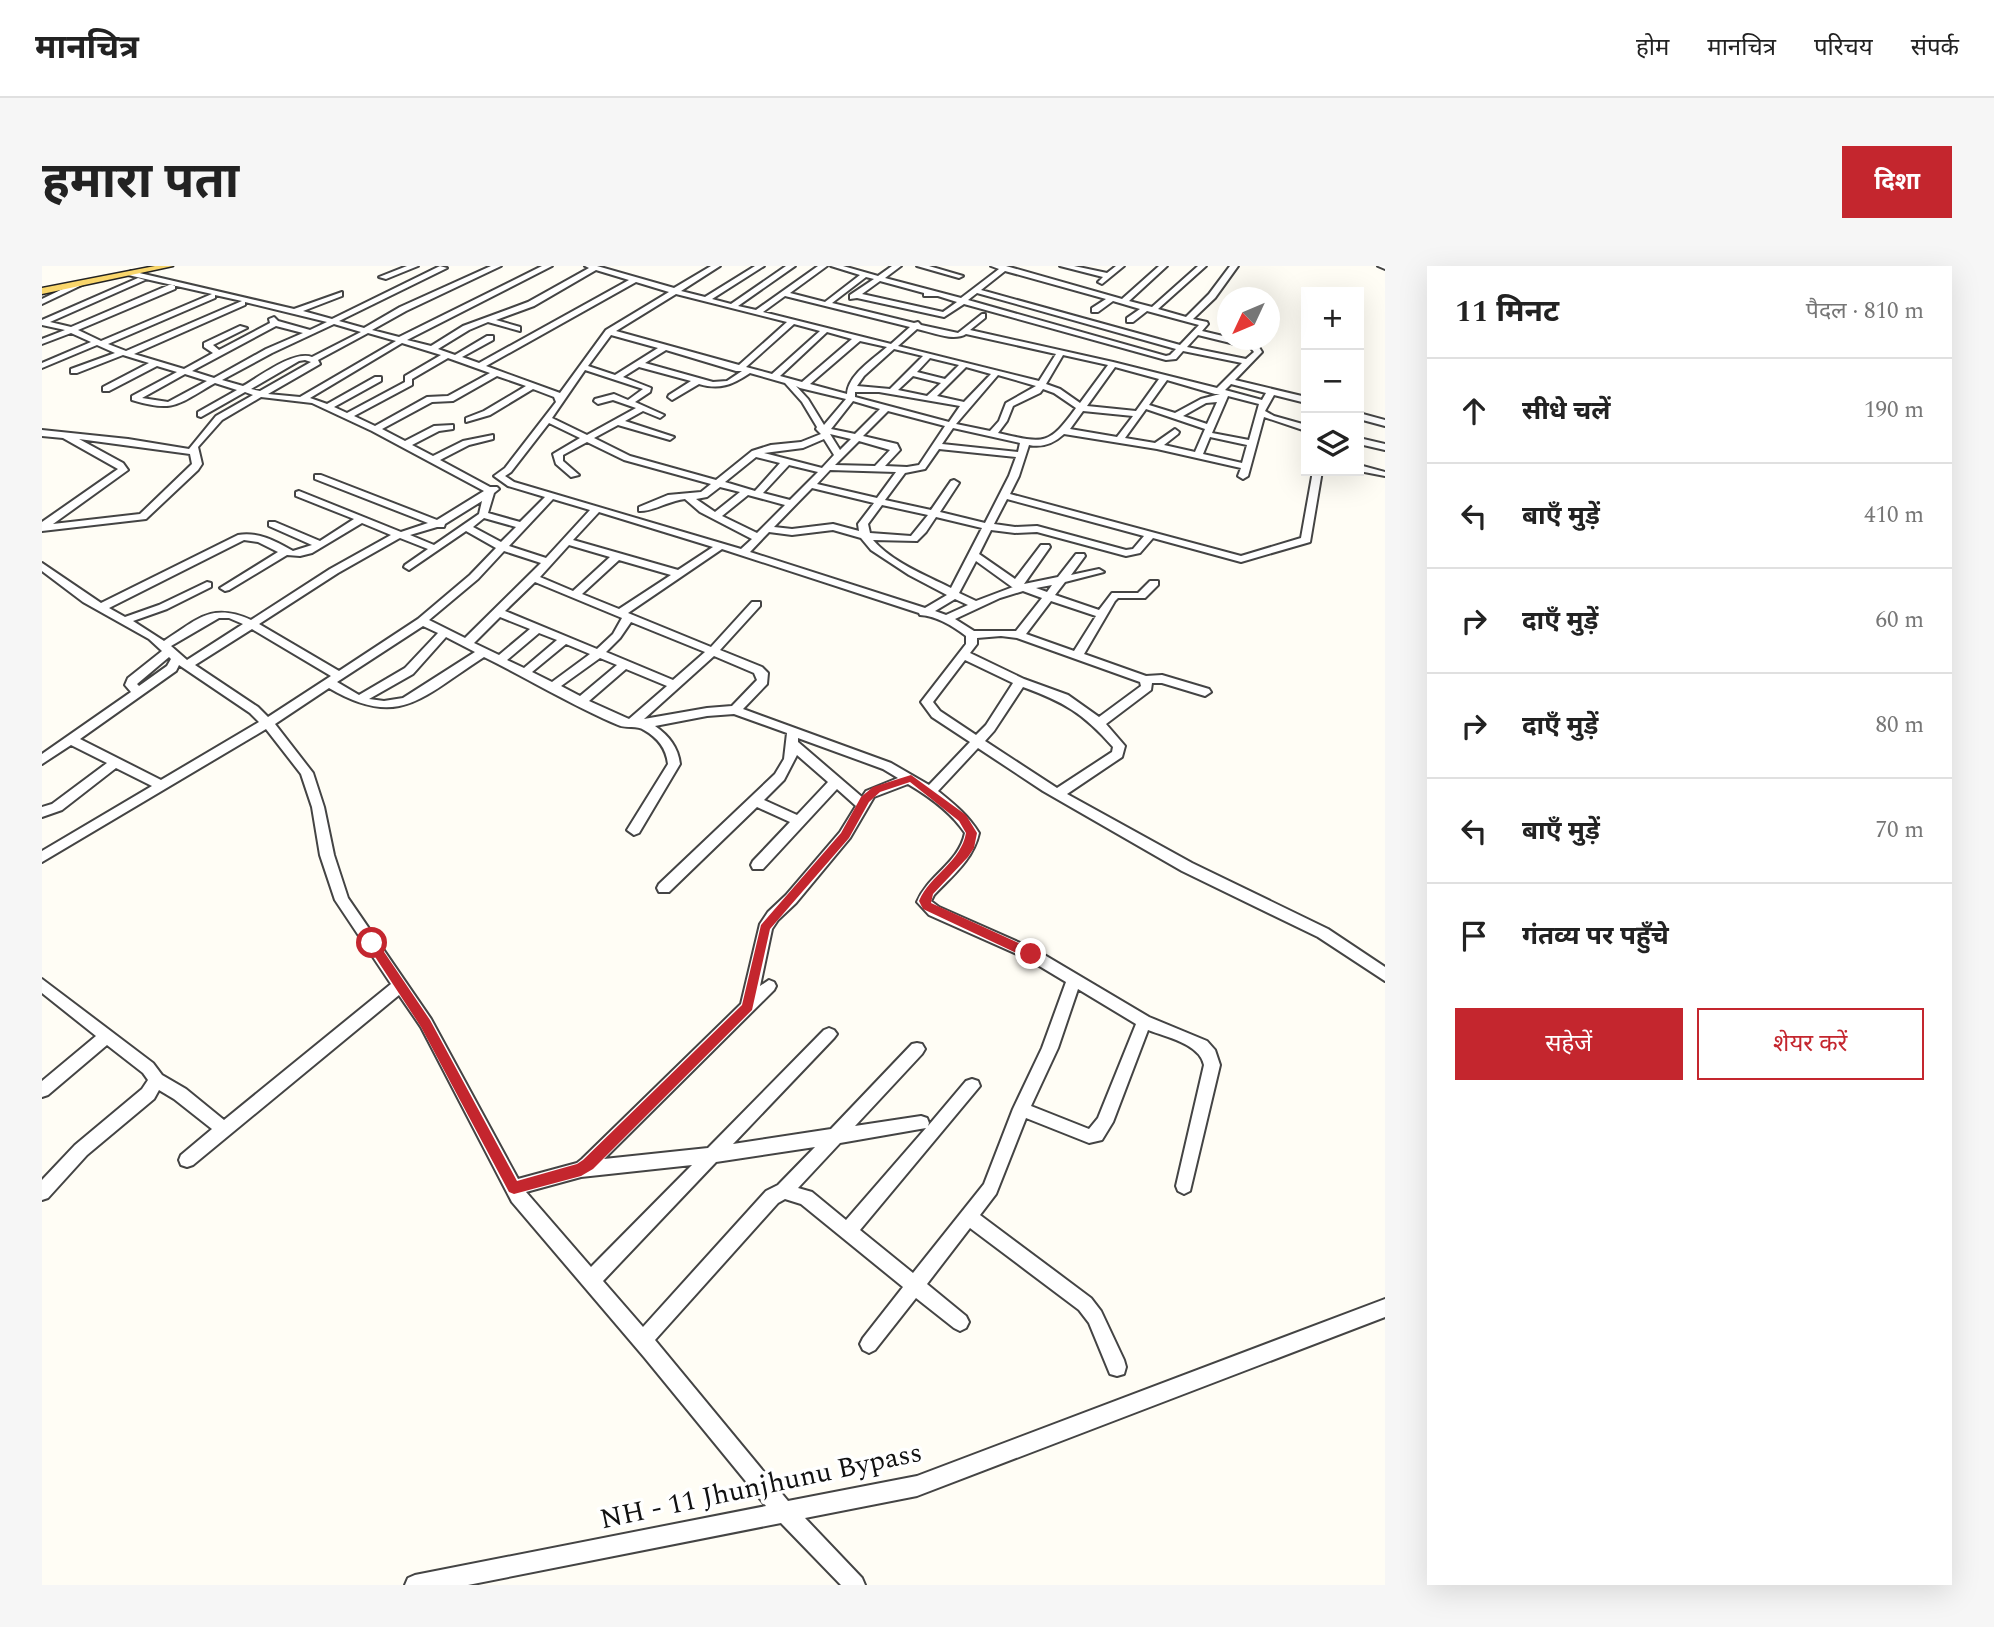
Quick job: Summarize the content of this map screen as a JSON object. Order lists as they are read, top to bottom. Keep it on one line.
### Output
{"streets":{"street":["NH - 11 Jhunjhunu Bypass"]},"north":"bottom left","page":{"header":"मानचित्र","nav":["होम","मानचित्र","परिचय","संपर्क"],"title":"हमारा पता","buttons":["दिशा",["सहेजें","शेयर करें"]],"heading":["11 मिनट","पैदल · 810 m"],"map_buttons":["+","−"],"list":[["सीधे चलें","190 m"],["बाएँ मुड़ें","410 m"],["दाएँ मुड़ें","60 m"],["दाएँ मुड़ें","80 m"],["बाएँ मुड़ें","70 m"],"गंतव्य पर पहुँचे"]}}
